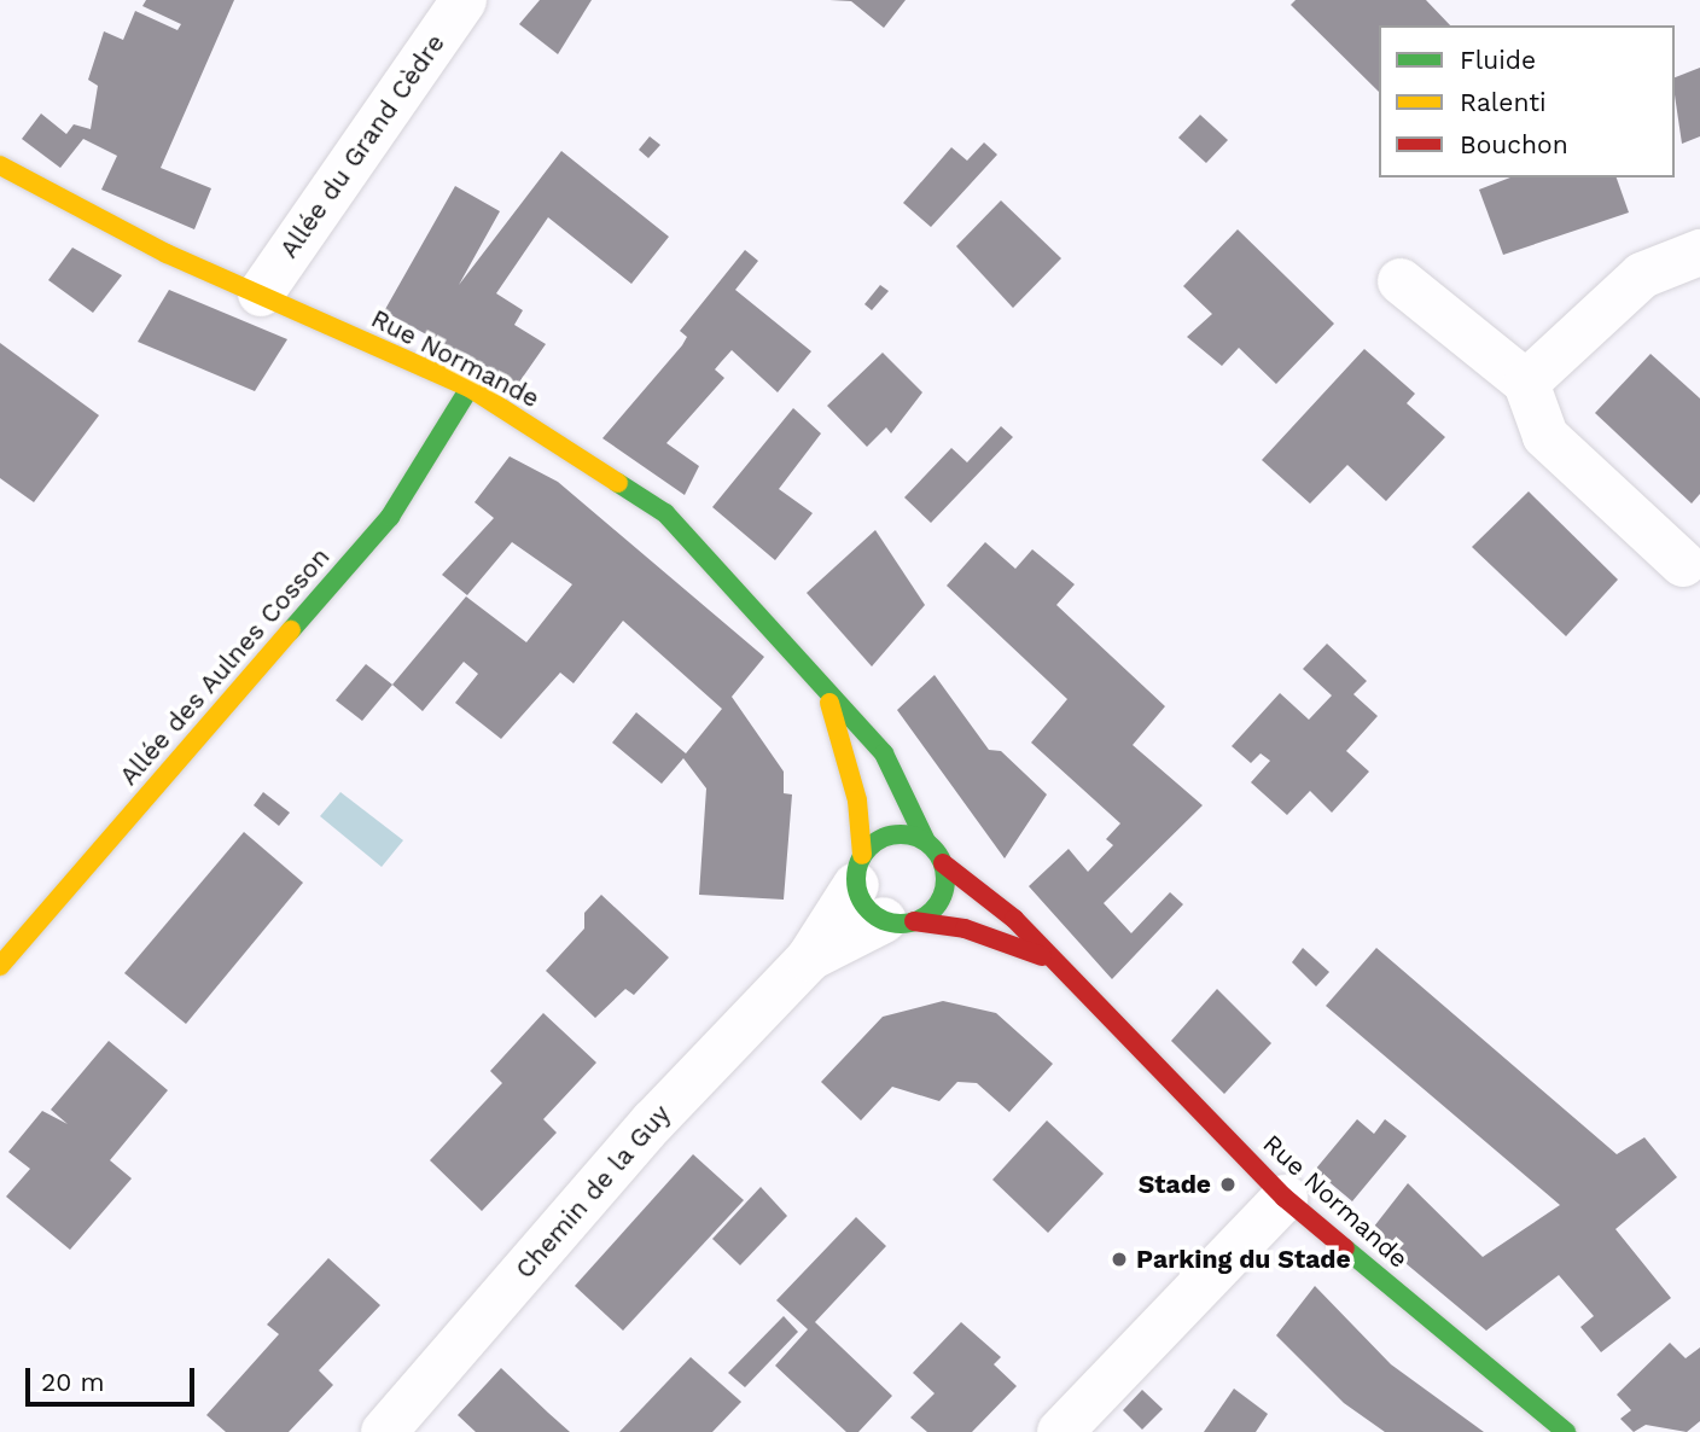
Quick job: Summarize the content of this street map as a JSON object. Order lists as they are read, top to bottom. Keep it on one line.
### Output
{"streets":{"street":["Allée du Grand Cèdre","Rue Normande","Allée des Aulnes Cosson","Chemin de la Guy"]},"crossings":[["Allée du Grand Cèdre","Rue Normande"],["Rue Normande","Allée des Aulnes Cosson"],["Rue Normande","Chemin de la Guy"]],"places":["Stade","Parking du Stade"],"legend":["Fluide","Ralenti","Bouchon"],"scale_bar":"20 m"}
